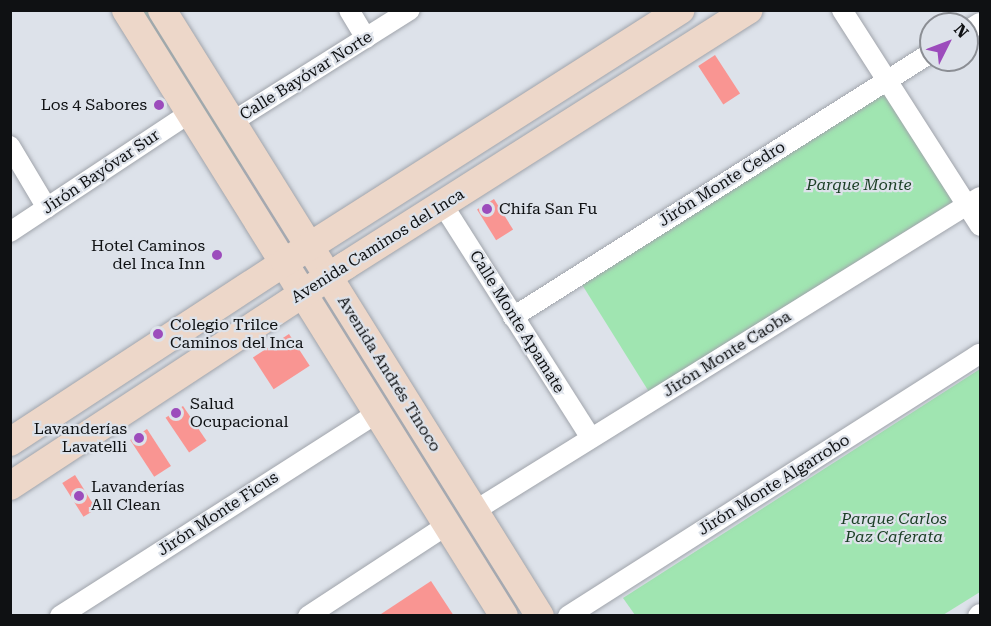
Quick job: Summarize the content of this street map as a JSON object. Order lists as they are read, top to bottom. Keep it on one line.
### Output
{"streets":{"main road":["Avenida Caminos del Inca","Avenida Andrés Tinoco"],"street":["Calle Bayóvar Norte","Jirón Bayóvar Sur","Jirón Monte Cedro","Calle Monte Apamate","Jirón Monte Caoba","Jirón Monte Algarrobo","Jirón Monte Ficus"]},"crossings":[["Calle Bayóvar Norte","Avenida Andrés Tinoco"],["Jirón Bayóvar Sur","Avenida Andrés Tinoco"],["Jirón Monte Cedro","Calle Monte Apamate"],["Avenida Caminos del Inca","Calle Monte Apamate"],["Avenida Caminos del Inca","Avenida Andrés Tinoco"],["Calle Monte Apamate","Jirón Monte Caoba"],["Jirón Monte Caoba","Avenida Andrés Tinoco"],["Avenida Andrés Tinoco","Jirón Monte Ficus"]],"parks":["Parque Monte","Parque Carlos Paz Caferata"],"places":["Los 4 Sabores","Chifa San Fu","Hotel Caminos del Inca Inn","Colegio Trilce Caminos del Inca","Salud Ocupacional","Lavanderías Lavatelli","Lavanderías All Clean"],"north":"top right"}
